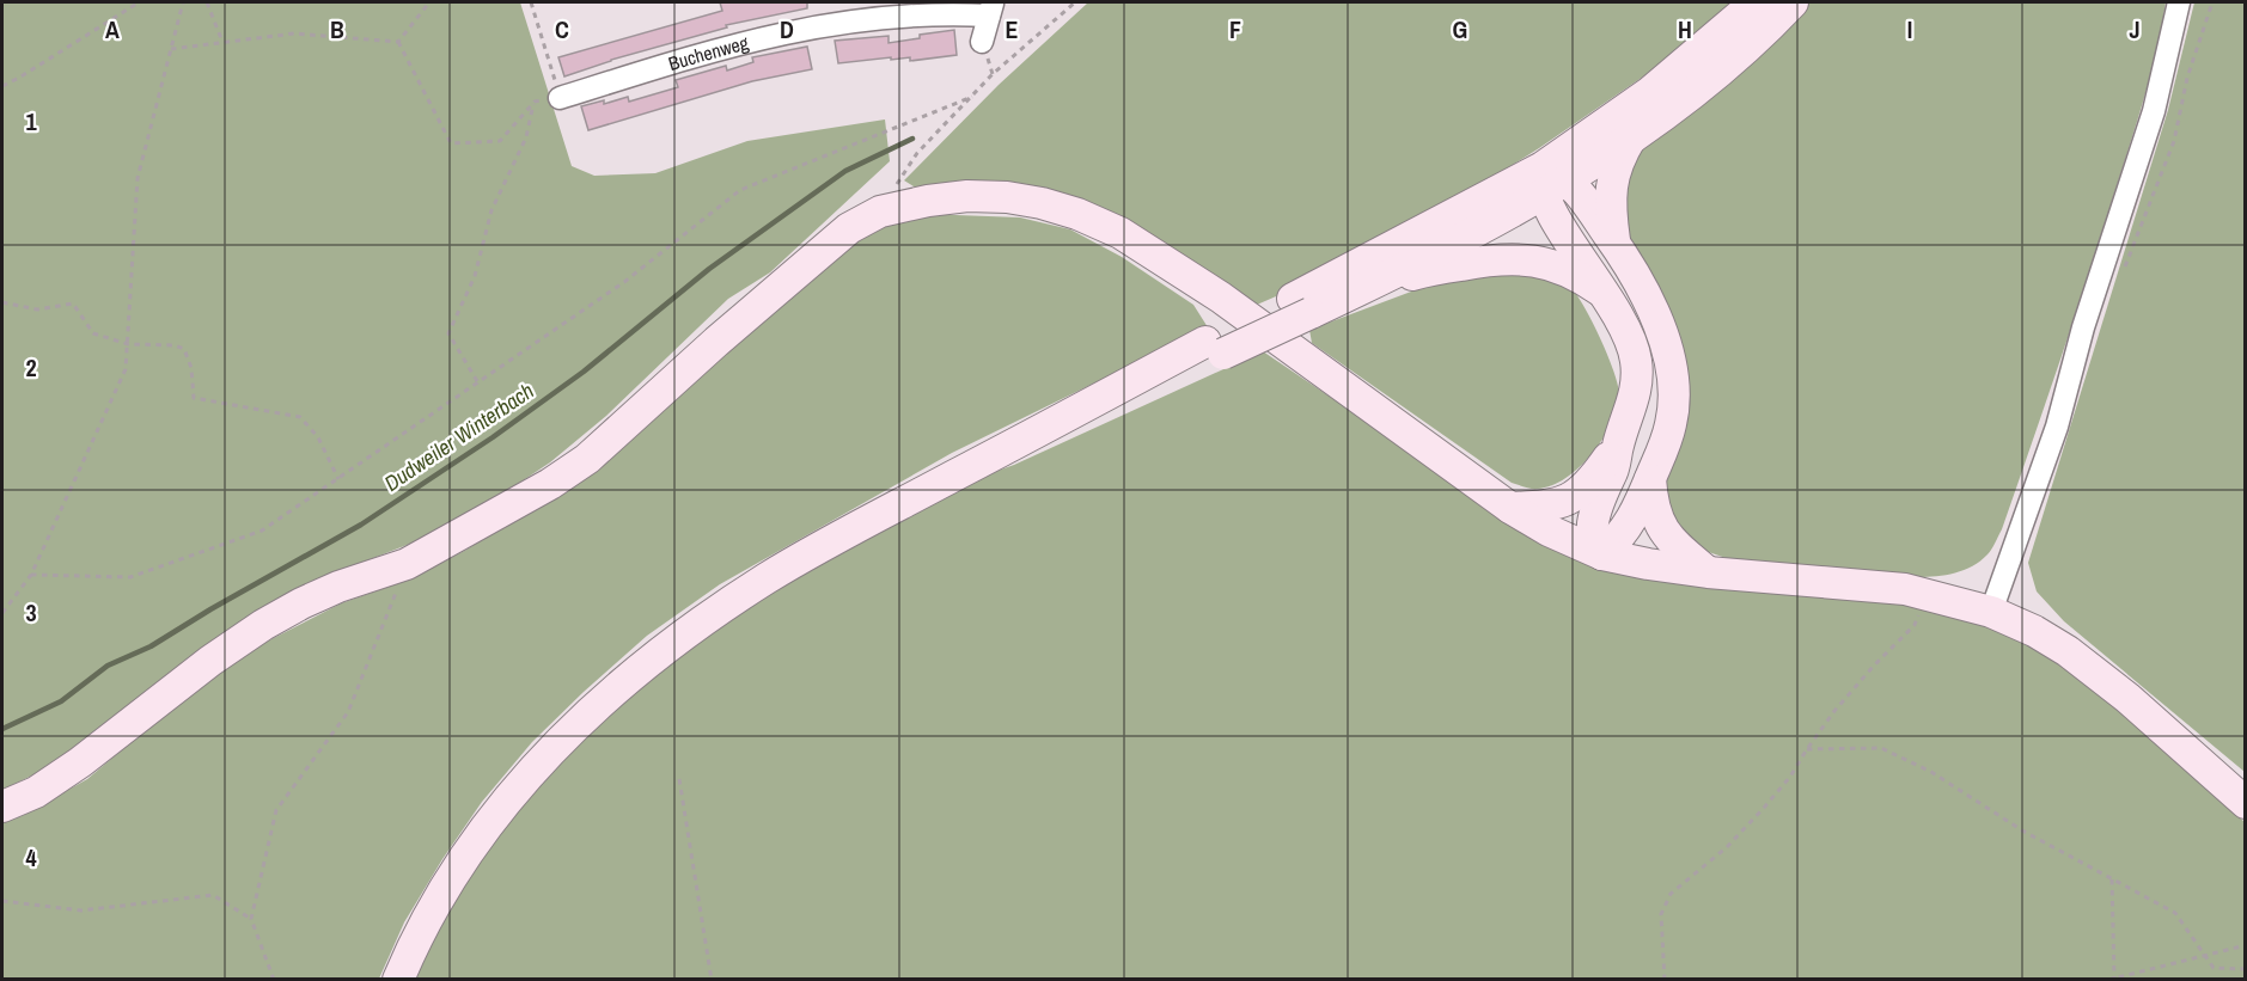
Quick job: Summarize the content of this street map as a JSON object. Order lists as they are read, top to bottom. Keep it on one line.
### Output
{"streets":{"street":["Buchenweg"]},"water":["Dudweiler Winterbach"],"grid":{"columns":["A","B","C","D","E","F","G","H","I","J"],"rows":["1","2","3","4"]}}
